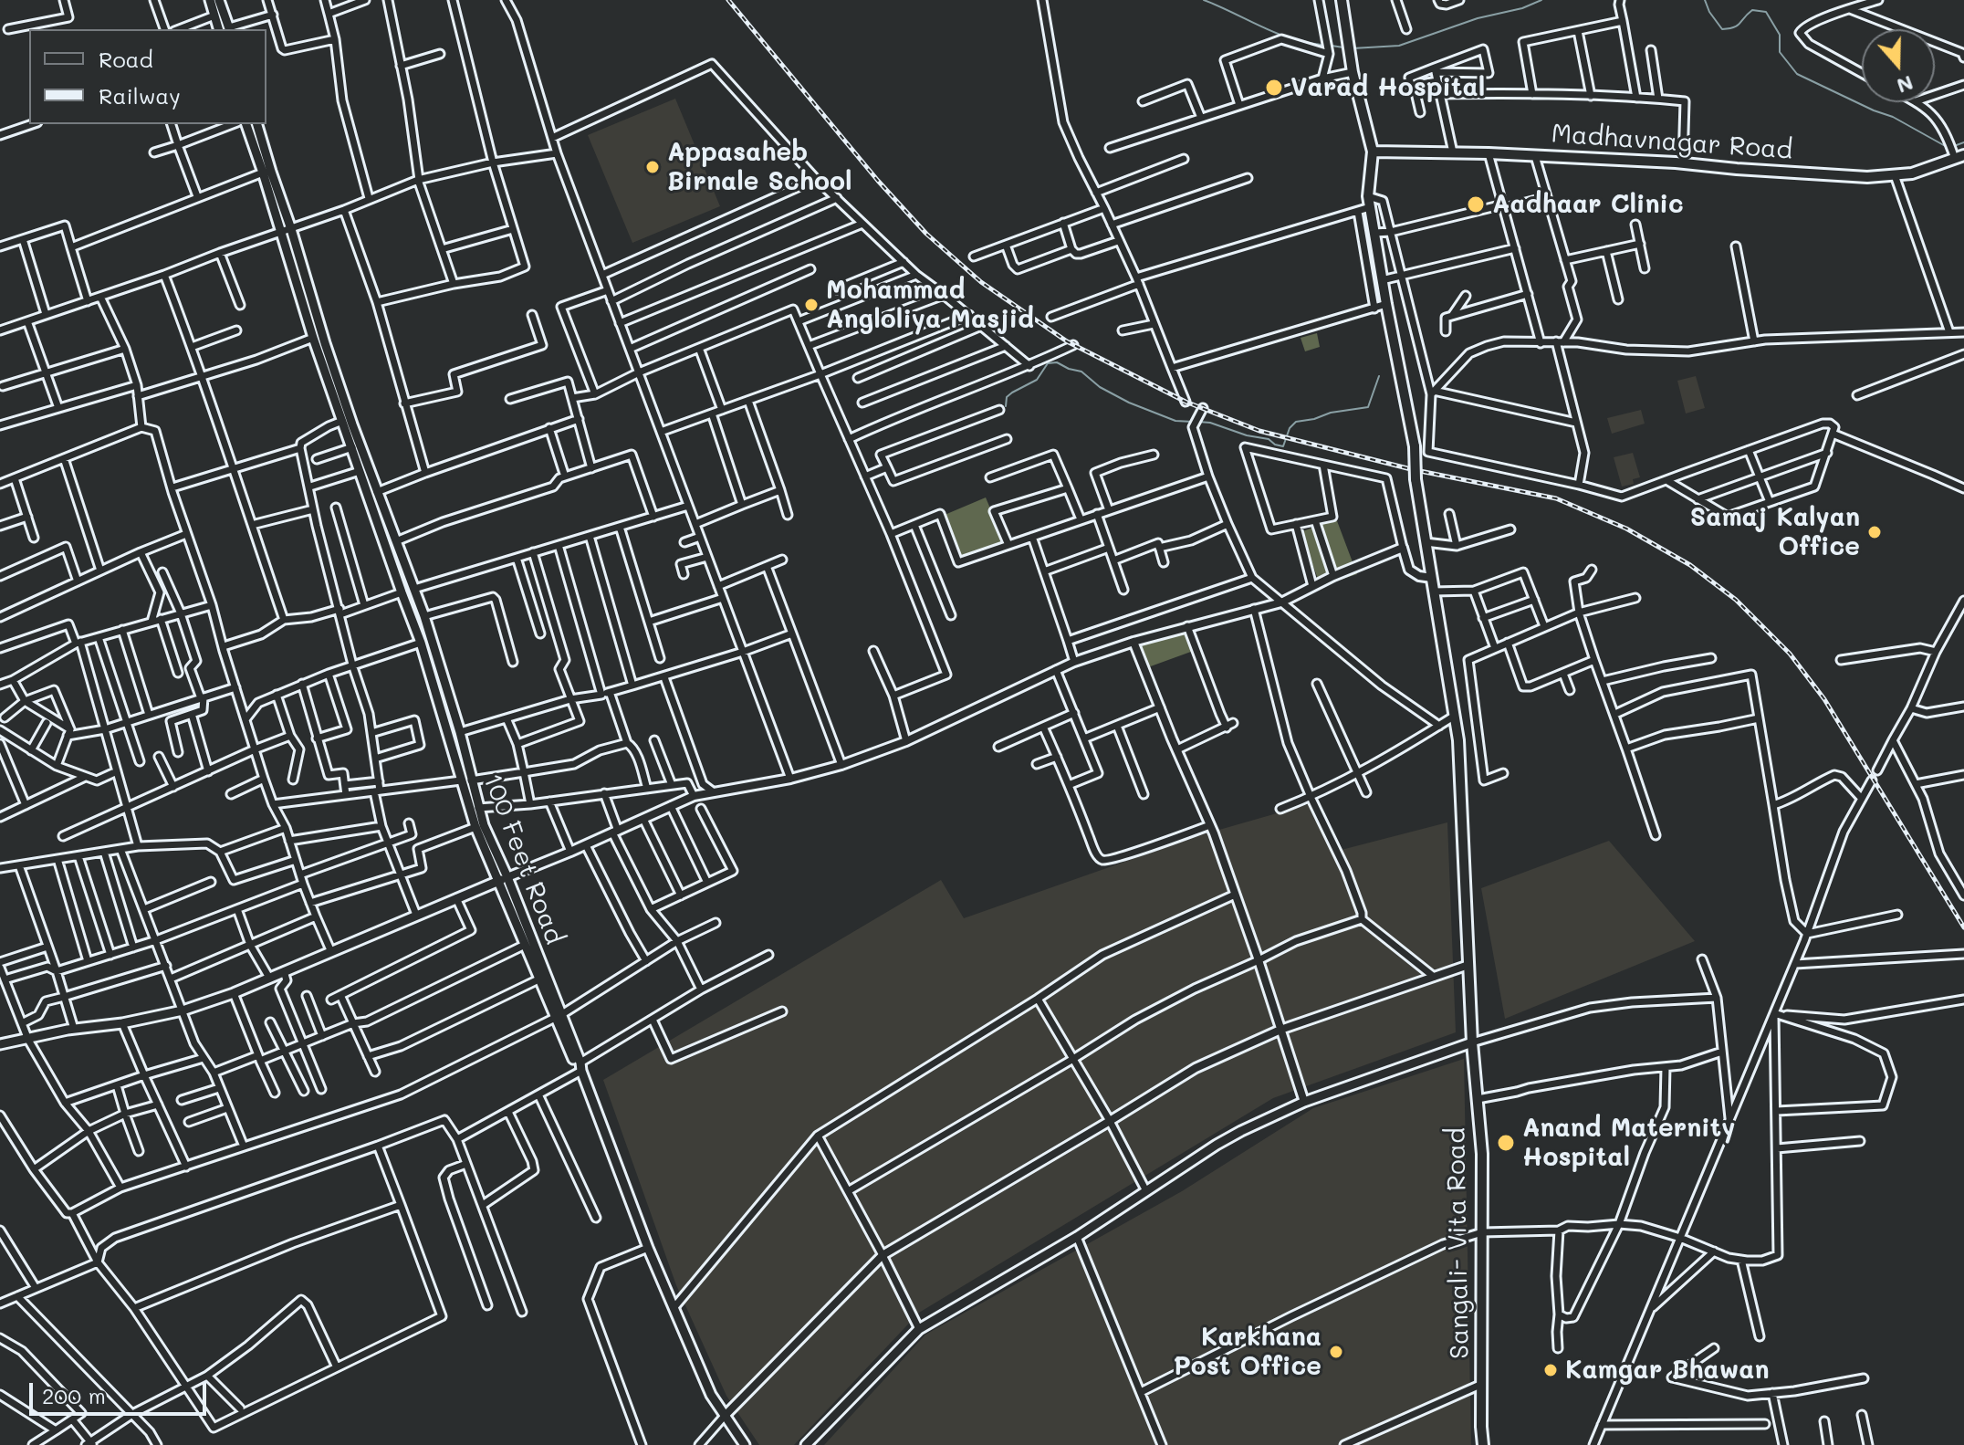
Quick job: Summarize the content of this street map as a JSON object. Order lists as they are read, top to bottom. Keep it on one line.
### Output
{"streets":{"main road":["Madhavnagar Road","100 Feet Road","Sangali- Vita Road"]},"crossings":[["Madhavnagar Road","Sangali- Vita Road"]],"places":["Varad Hospital","Appasaheb Birnale School","Aadhaar Clinic","Mohammad Angloliya Masjid","Samaj Kalyan Office","Anand Maternity Hospital","Karkhana Post Office","Kamgar Bhawan"],"legend":["Road","Railway"],"scale_bar":"200 m","north":"bottom"}
